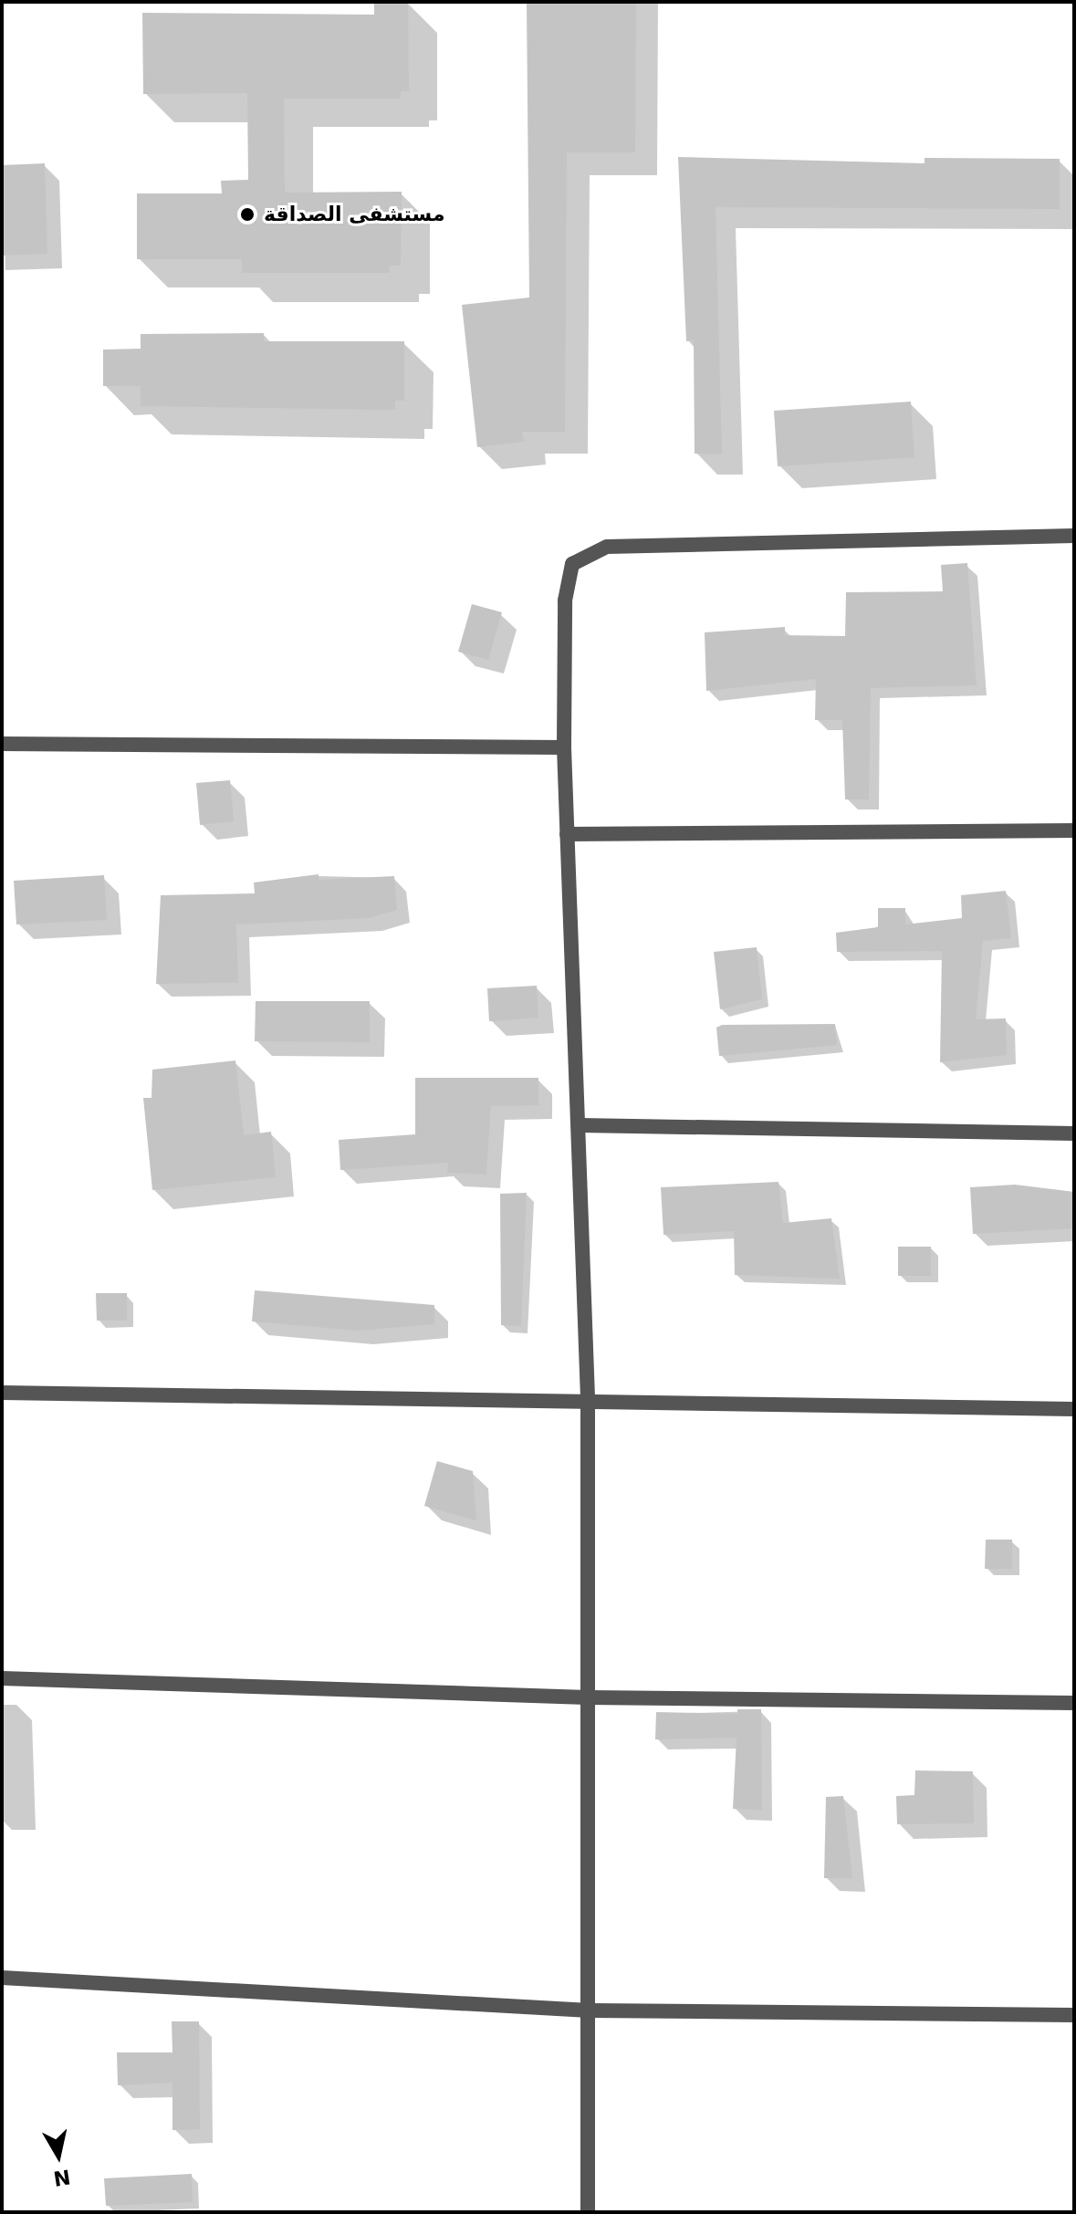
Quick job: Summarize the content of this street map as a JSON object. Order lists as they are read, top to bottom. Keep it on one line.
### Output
{"places":["مستشفى الصداقة"],"north":"bottom"}
